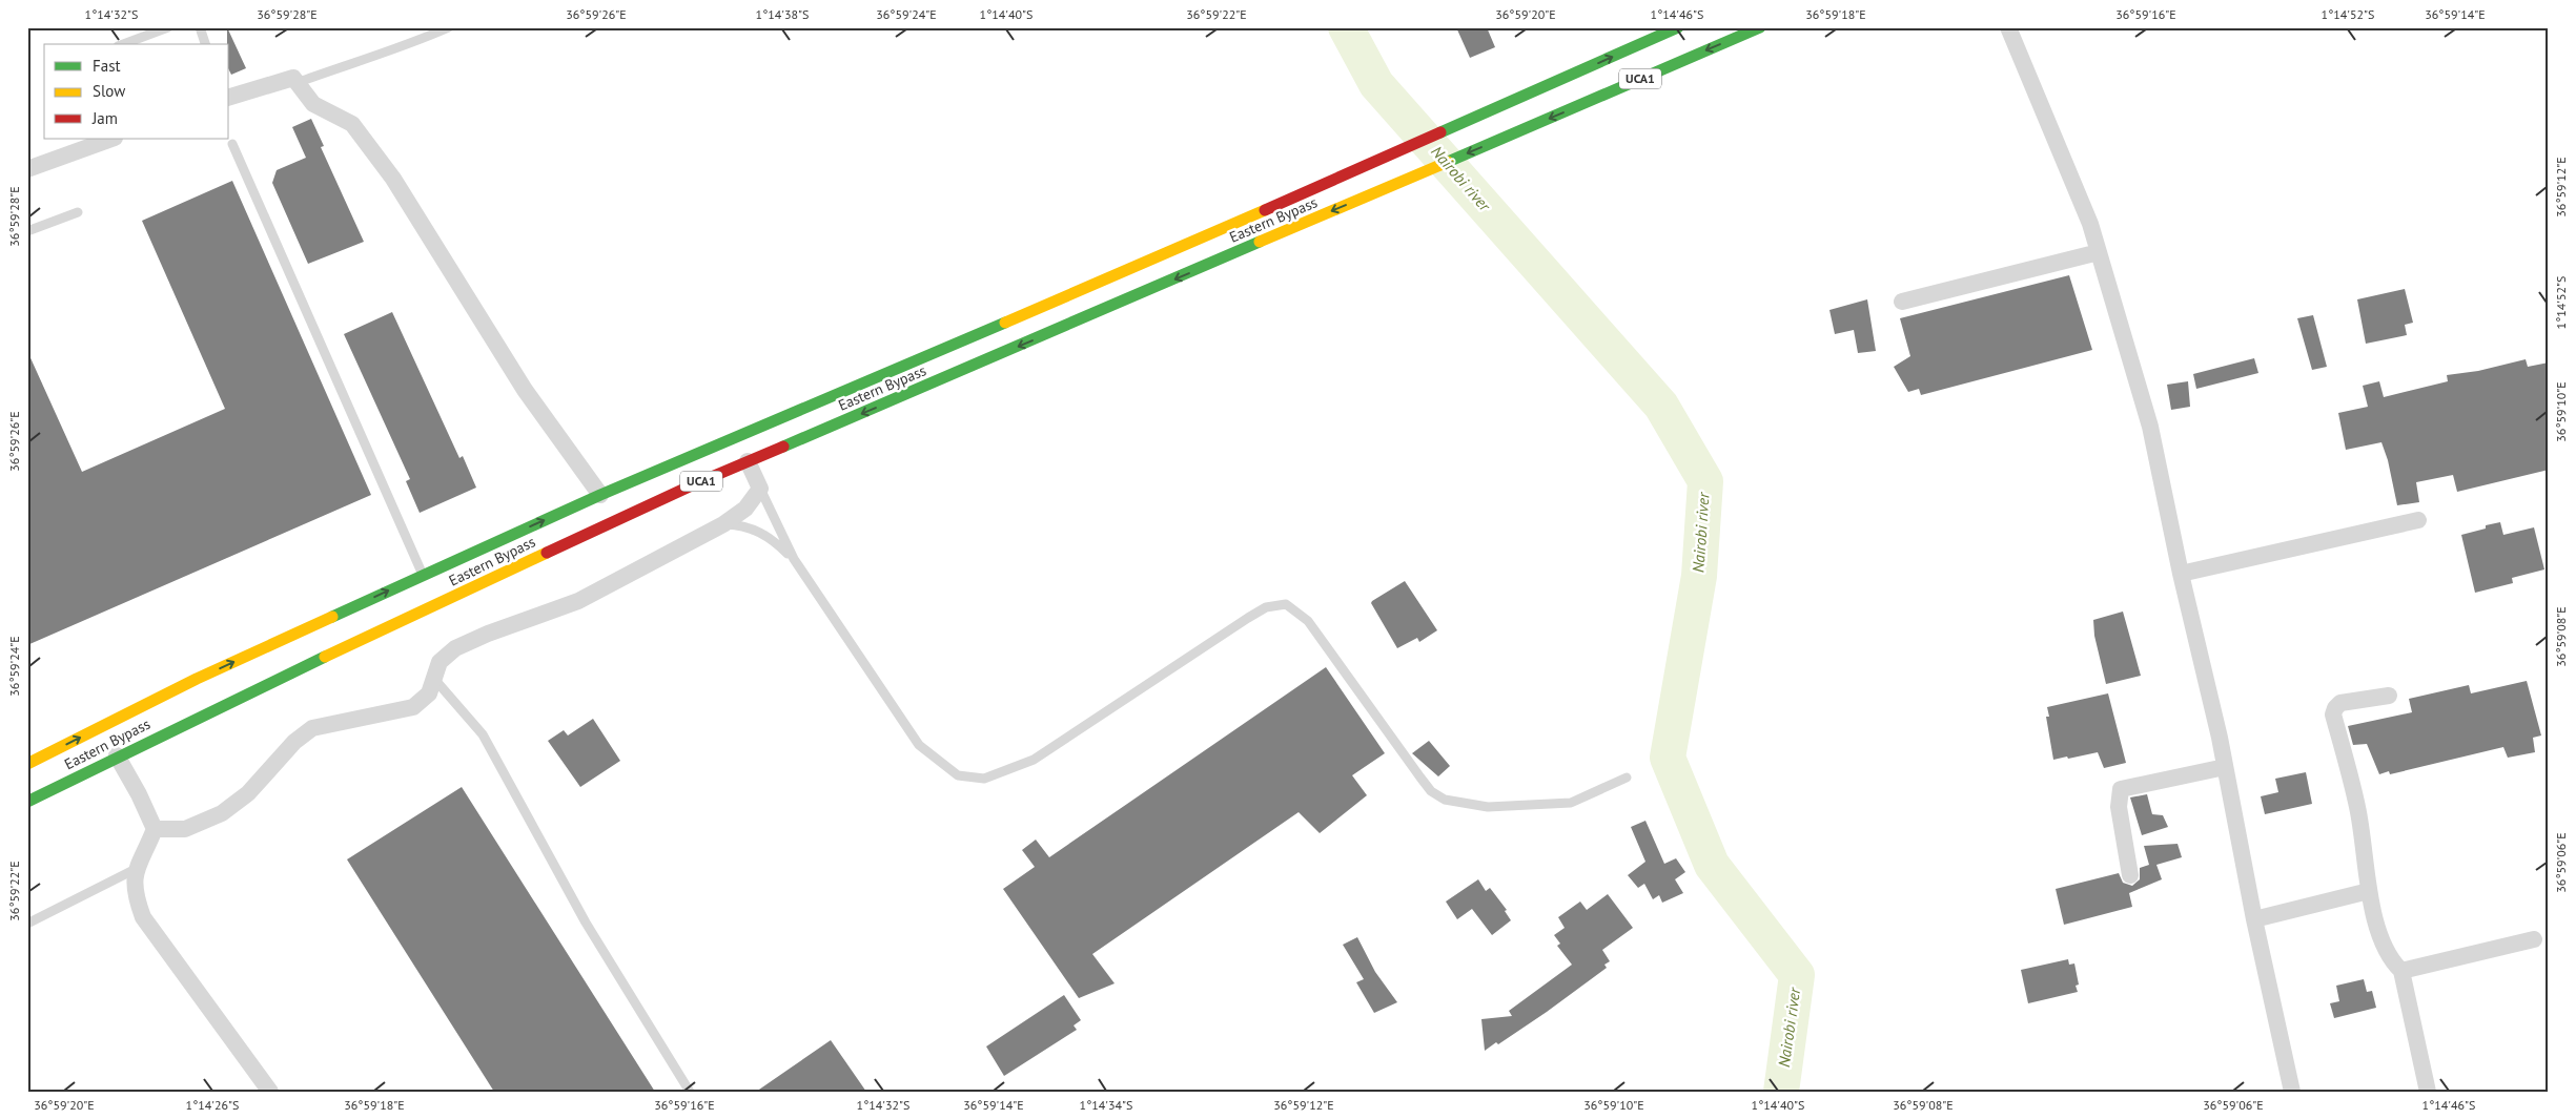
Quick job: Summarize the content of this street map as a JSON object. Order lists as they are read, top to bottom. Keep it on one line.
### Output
{"streets":{"main road":["UCA1","Eastern Bypass"]},"water":["Nairobi river"],"legend":["Fast","Slow","Jam"],"coordinates":["1°14'32\"S","36°59'28\"E","36°59'26\"E","1°14'38\"S","36°59'24\"E","1°14'40\"S","36°59'22\"E","36°59'20\"E","1°14'46\"S","36°59'18\"E","36°59'16\"E","1°14'52\"S","36°59'14\"E","36°59'12\"E","36°59'10\"E","36°59'08\"E","36°59'06\"E","1°14'26\"S","1°14'34\"S"]}
